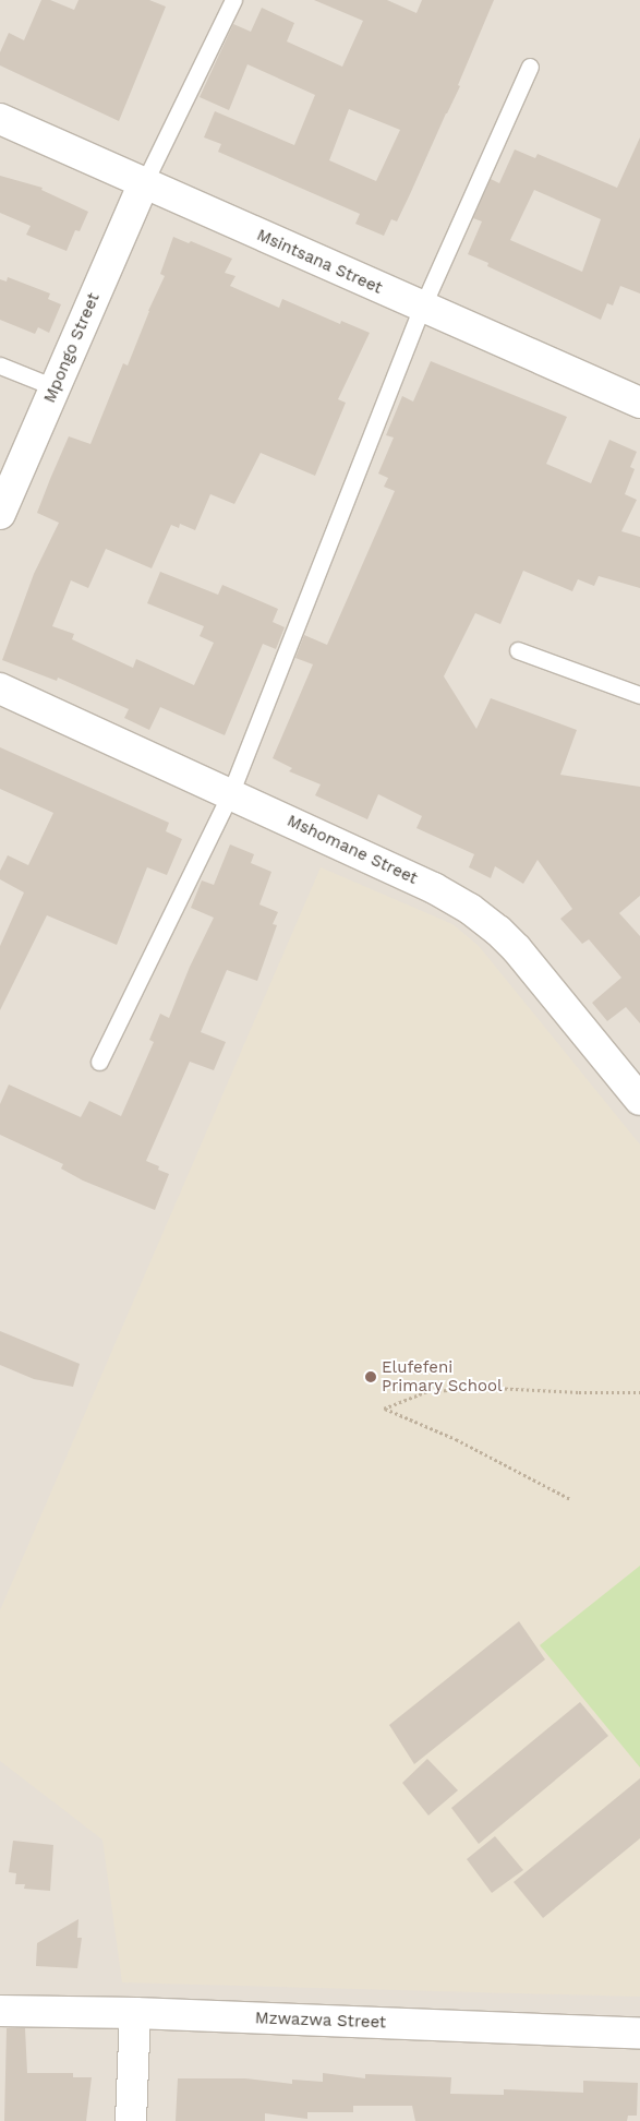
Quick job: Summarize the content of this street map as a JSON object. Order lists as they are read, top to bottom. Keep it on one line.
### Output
{"streets":{"street":["Msintsana Street","Mpongo Street","Mshomane Street","Mzwazwa Street"]},"crossings":[["Msintsana Street","Mpongo Street"]],"places":["Elufefeni Primary School"]}
